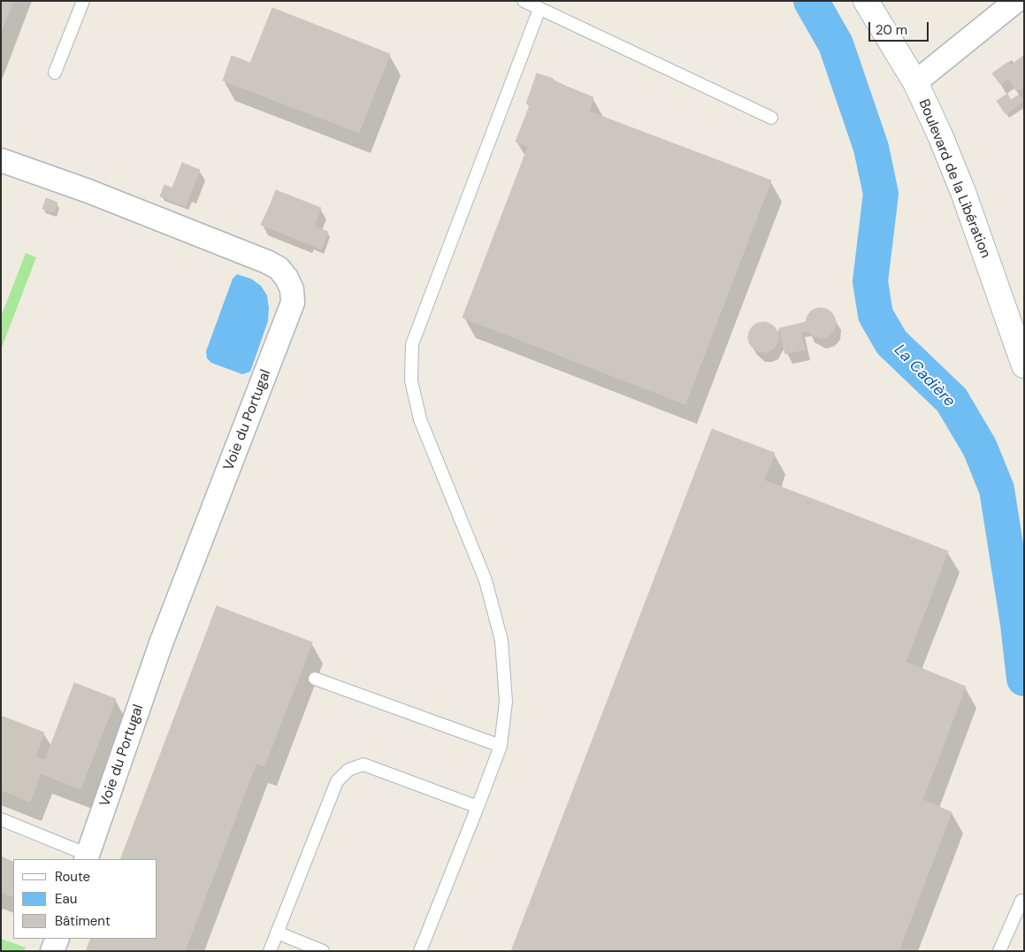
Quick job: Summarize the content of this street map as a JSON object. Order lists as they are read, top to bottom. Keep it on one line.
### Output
{"streets":{"street":["Boulevard de la Libération","Voie du Portugal"]},"water":["La Cadière"],"legend":["Route","Eau","Bâtiment"],"scale_bar":"20 m"}
